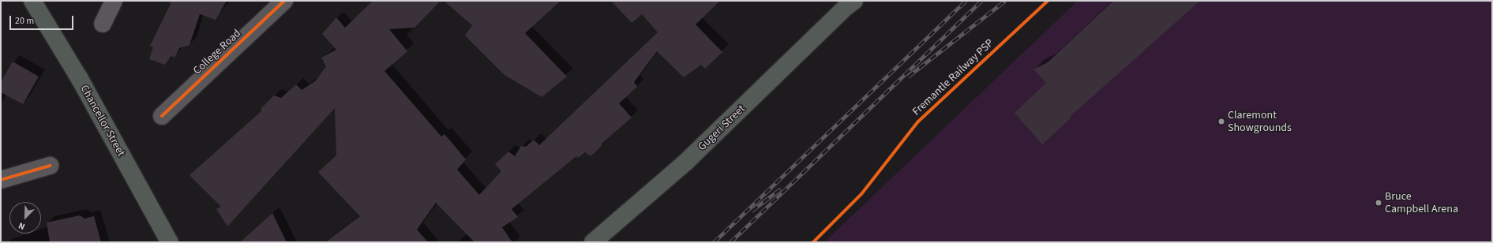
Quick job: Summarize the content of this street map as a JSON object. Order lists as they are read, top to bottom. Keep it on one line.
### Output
{"streets":{"main road":["Chancellor Street","Gugeri Street"],"street":["College Road"],"cycle path":["Fremantle Railway PSP"]},"places":["Claremont Showgrounds","Bruce Campbell Arena"],"scale_bar":"20 m","north":"bottom left"}
